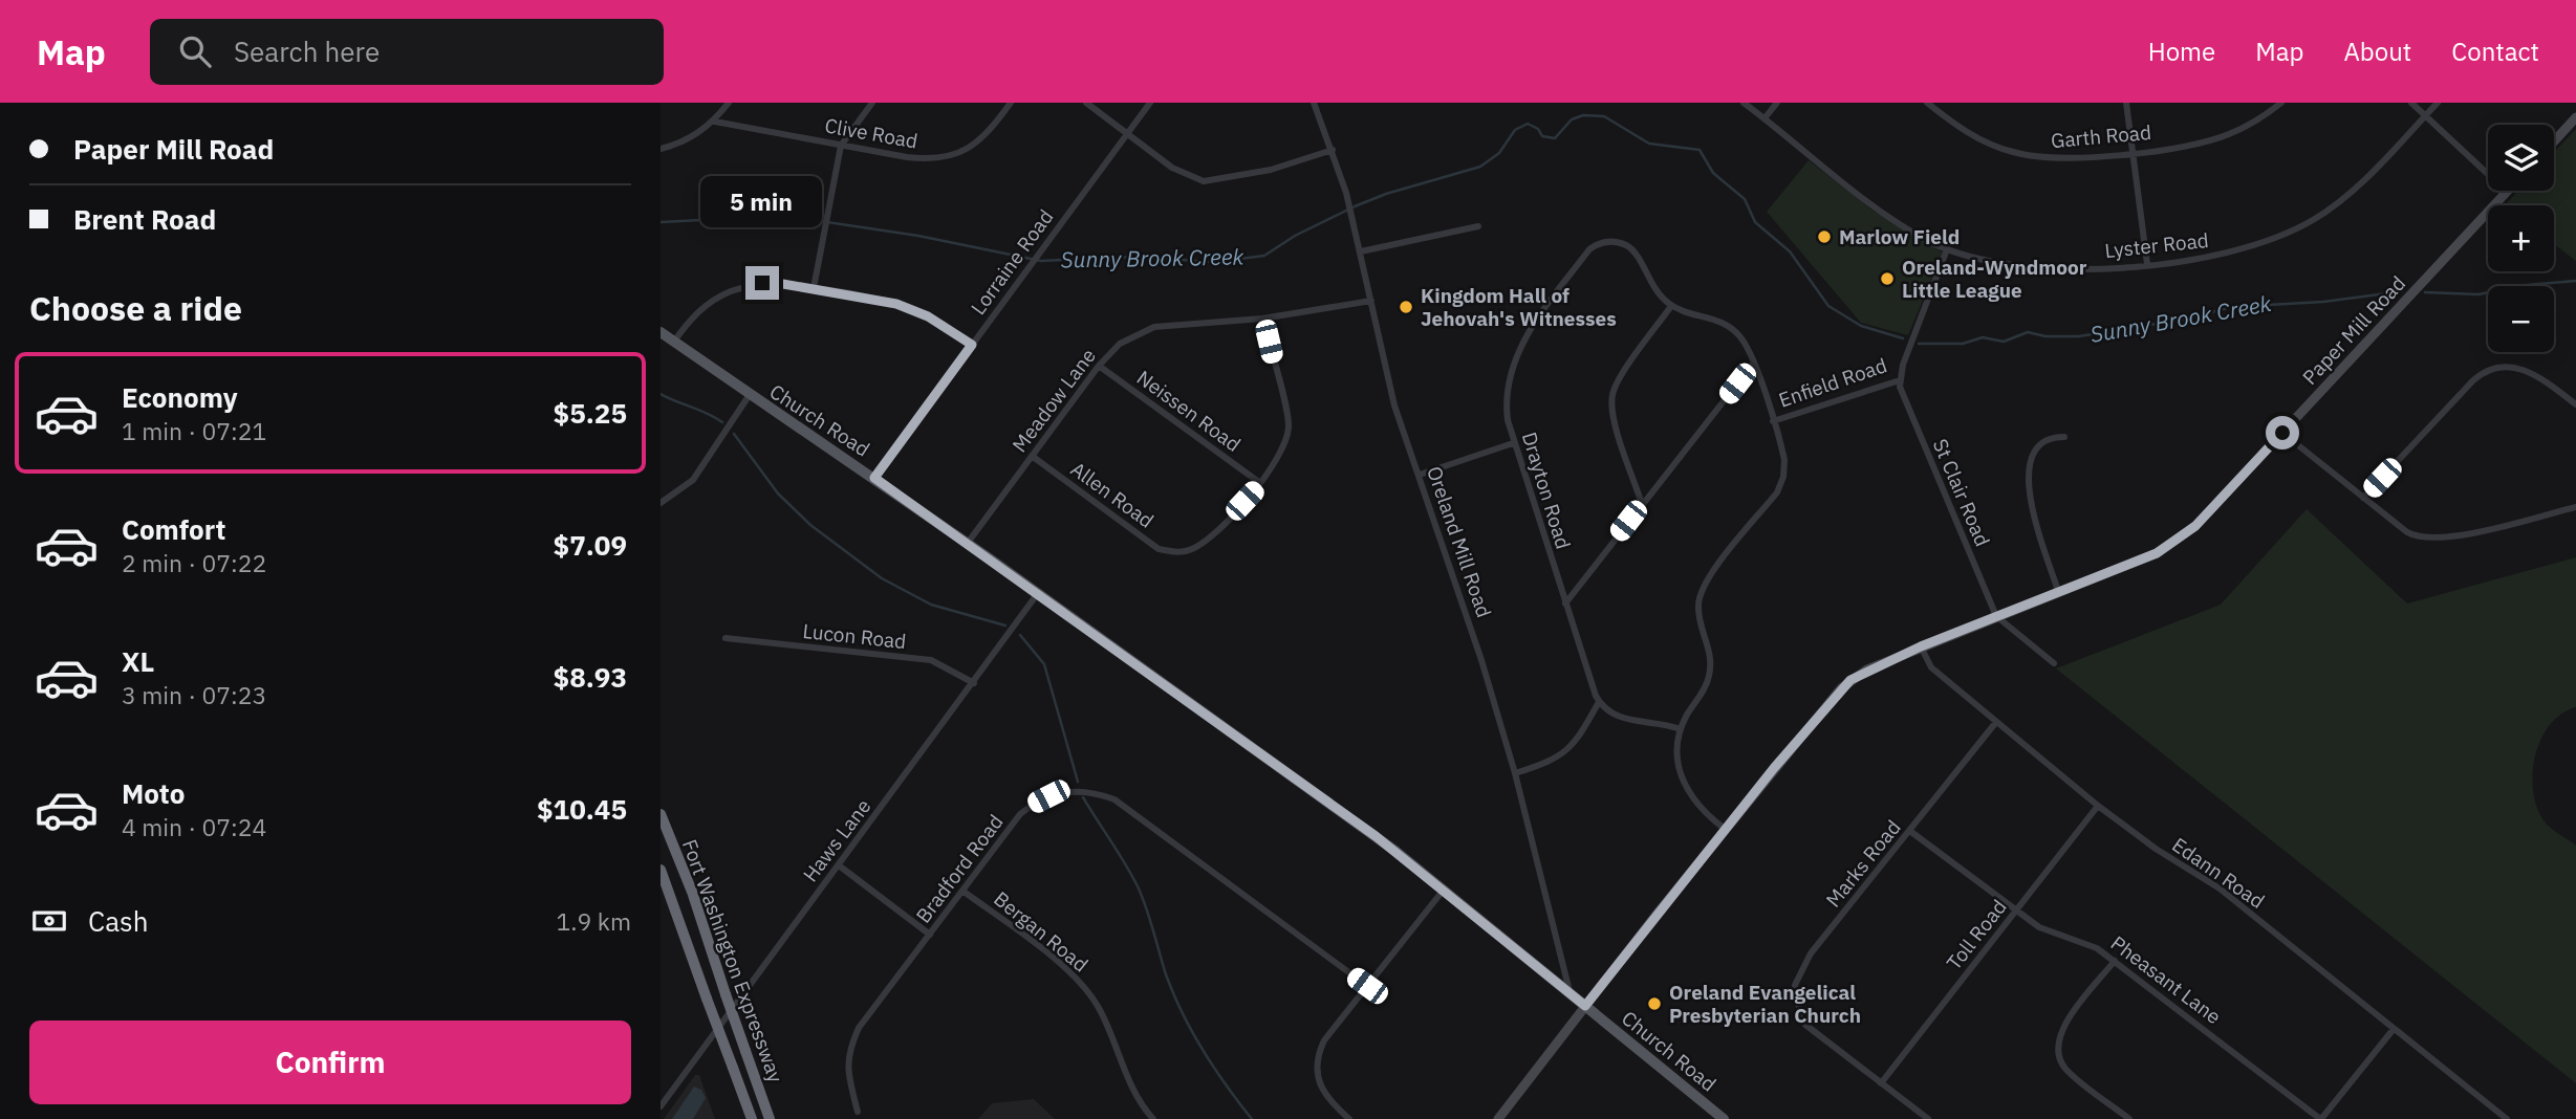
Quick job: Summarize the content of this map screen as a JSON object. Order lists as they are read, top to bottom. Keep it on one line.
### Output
{"streets":{"highway":["Fort Washington Expressway"],"main road":["Church Road"],"street":["Clive Road","Garth Road","Lyster Road","Lorraine Road","Paper Mill Road","Enfield Road","Meadow Lane","Neissen Road","Drayton Road","St Clair Road","Allen Road","Oreland Mill Road","Lucon Road","Haws Lane","Marks Road","Bradford Road","Edann Road","Bergan Road","Toll Road","Pheasant Lane"]},"crossings":[["Lyster Road","Enfield Road"],["Lorraine Road","Church Road"],["Paper Mill Road","Church Road"],["Paper Mill Road","St Clair Road"],["Paper Mill Road","Edann Road"],["Enfield Road","St Clair Road"],["Meadow Lane","Neissen Road"],["Meadow Lane","Church Road"],["Meadow Lane","Allen Road"],["Meadow Lane","Oreland Mill Road"],["Neissen Road","Allen Road"],["Church Road","Oreland Mill Road"],["Church Road","Haws Lane"],["Lucon Road","Haws Lane"],["Marks Road","Edann Road"],["Marks Road","Toll Road"],["Marks Road","Pheasant Lane"],["Bradford Road","Bergan Road"],["Edann Road","Toll Road"],["Toll Road","Pheasant Lane"]],"water":["Sunny Brook Creek"],"places":["Marlow Field","Oreland-Wyndmoor Little League","Kingdom Hall of Jehovah's Witnesses","Oreland Evangelical Presbyterian Church"],"page":{"header":"Map","search":"Search here","nav":["Home","Map","About","Contact"],"banner":["Paper Mill Road","Brent Road"],"map_buttons":["+","−"],"bubble":"5 min","heading":"Choose a ride","list":[{"name":"Economy","note":"1 min · 07:21","value":"$5.25"},{"name":"Comfort","note":"2 min · 07:22","value":"$7.09"},{"name":"XL","note":"3 min · 07:23","value":"$8.93"},{"name":"Moto","note":"4 min · 07:24","value":"$10.45"}],"pay":["Cash","1.9 km"],"buttons":"Confirm"}}
